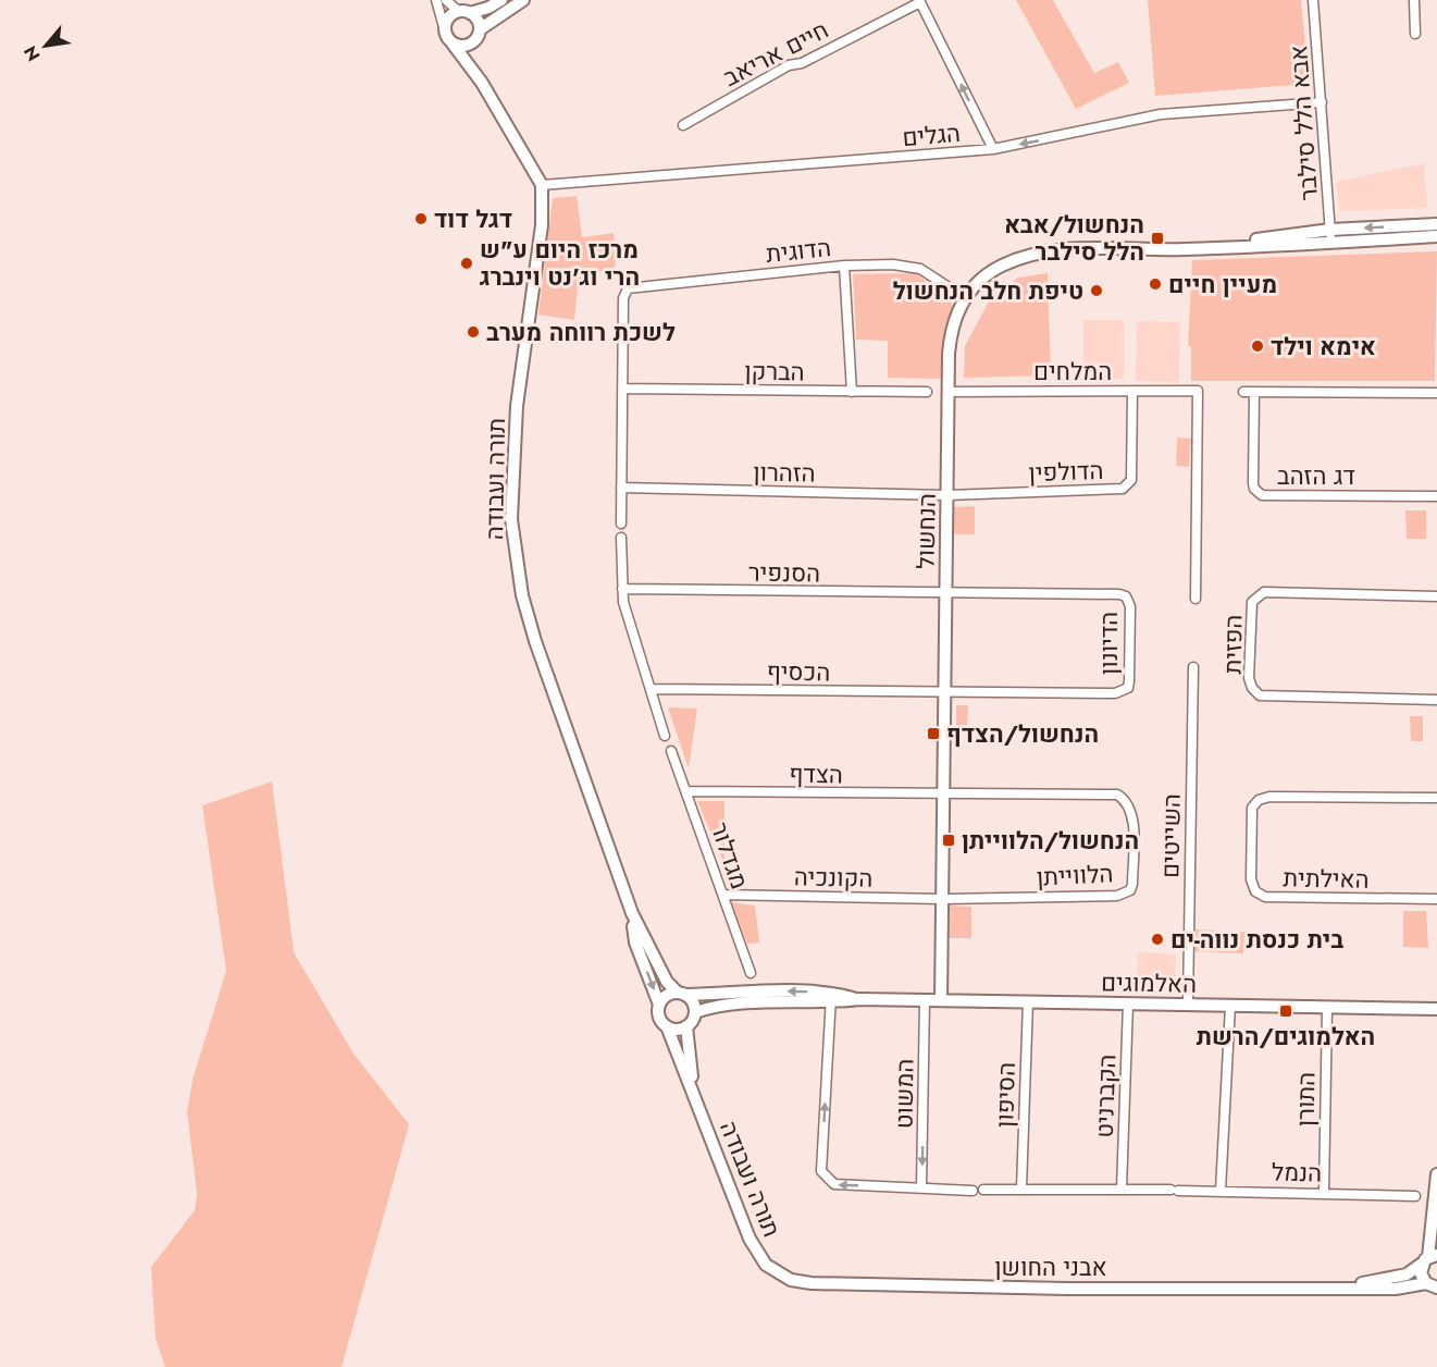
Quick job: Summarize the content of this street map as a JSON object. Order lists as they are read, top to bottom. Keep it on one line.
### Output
{"streets":{"street":["חיים אריאב","אבא הלל סילבר","הגלים","הדוגית","הברקן","המלחים","הדולפין","הזהרון","דג הזהב","תורה ועבודה","הנחשול","הסנפיר","הדיונון","הפזית","הכסיף","הצדף","השייטים","מגדלור","הלווייתן","הקונכיה","האילתית","האלמוגים","המשוט","הסיפון","הקברניט","התורן","הנמל","אבני החושן"]},"crossings":[["אבא הלל סילבר","הגלים"],["אבא הלל סילבר","הנחשול"],["הגלים","תורה ועבודה"],["הדוגית","הברקן"],["הדוגית","הנחשול"],["המלחים","הדולפין"],["המלחים","הנחשול"],["הדולפין","הזהרון"],["הדולפין","הנחשול"],["הזהרון","הנחשול"],["תורה ועבודה","האלמוגים"],["תורה ועבודה","אבני החושן"],["הנחשול","הסנפיר"],["הנחשול","הדיונון"],["הנחשול","הכסיף"],["הנחשול","הצדף"],["הנחשול","הלווייתן"],["הנחשול","הקונכיה"],["הנחשול","האלמוגים"],["הסנפיר","הדיונון"],["הדיונון","הכסיף"],["הצדף","מגדלור"],["הצדף","הלווייתן"],["השייטים","האלמוגים"],["מגדלור","הקונכיה"],["הלווייתן","הקונכיה"],["האלמוגים","המשוט"],["האלמוגים","הסיפון"],["האלמוגים","הקברניט"],["האלמוגים","התורן"],["הסיפון","הנמל"],["הקברניט","הנמל"],["התורן","הנמל"]],"one_way":["הגלים","המשוט"],"places":{"other":["דגל דוד","מרכז היום ע\"ש הרי וג'נט וינברג","מעיין חיים","טיפת חלב הנחשול","לשכת רווחה מערב","אימא וילד","בית כנסת נווה-ים"],"transit":["הנחשול/אבא הלל סילבר","הנחשול/הצדף","הנחשול/הלווייתן","האלמוגים/הרשת"]},"north":"bottom left"}
